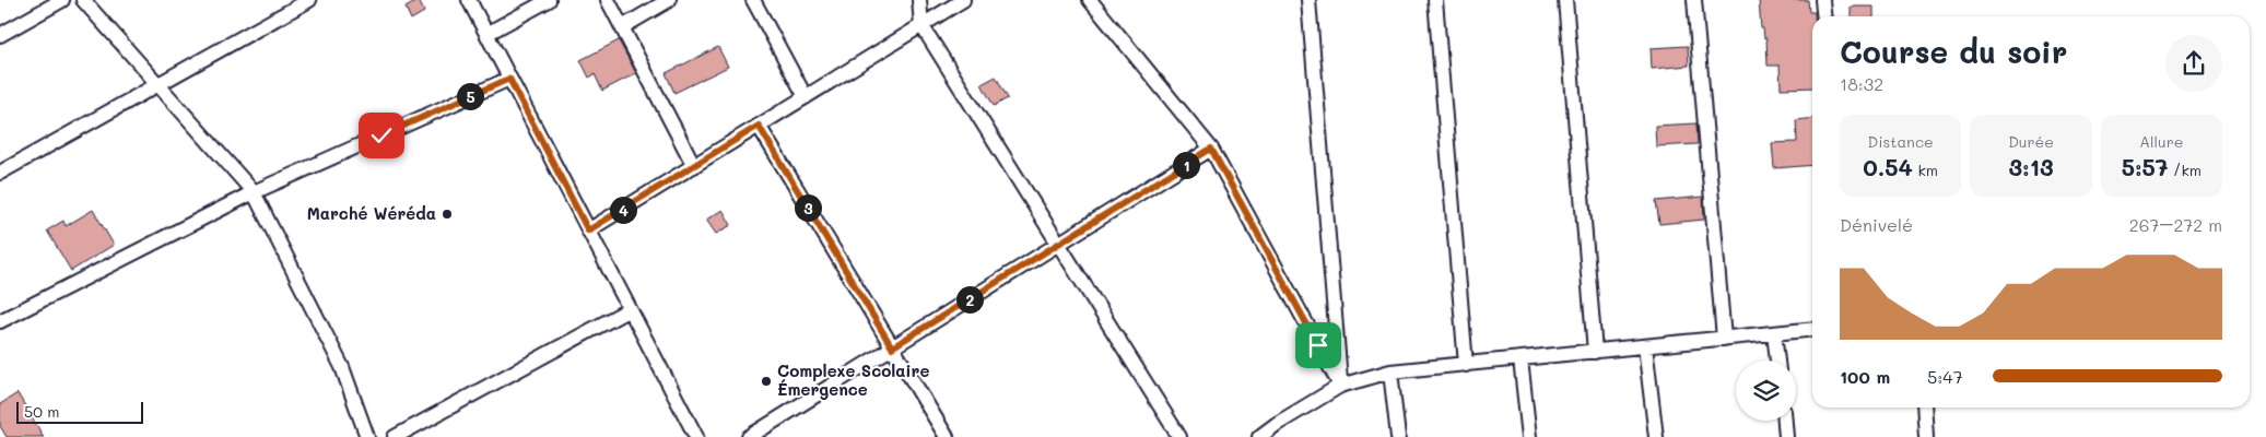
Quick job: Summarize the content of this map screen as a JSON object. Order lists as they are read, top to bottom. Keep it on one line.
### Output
{"places":["Marché Wéréda","Complexe Scolaire Émergence"],"scale_bar":"50 m","page":{"heading":["Course du soir","18:32"],"pins":["5","1","3","4","2"],"stats":[["Distance","0.54 km"],["Durée","3:13"],["Allure","5:57 /km"]],"chart":["Dénivelé","267–272 m"],"list":[{"name":"100 m","note":"5:47"}],"scale":"50 m"}}
